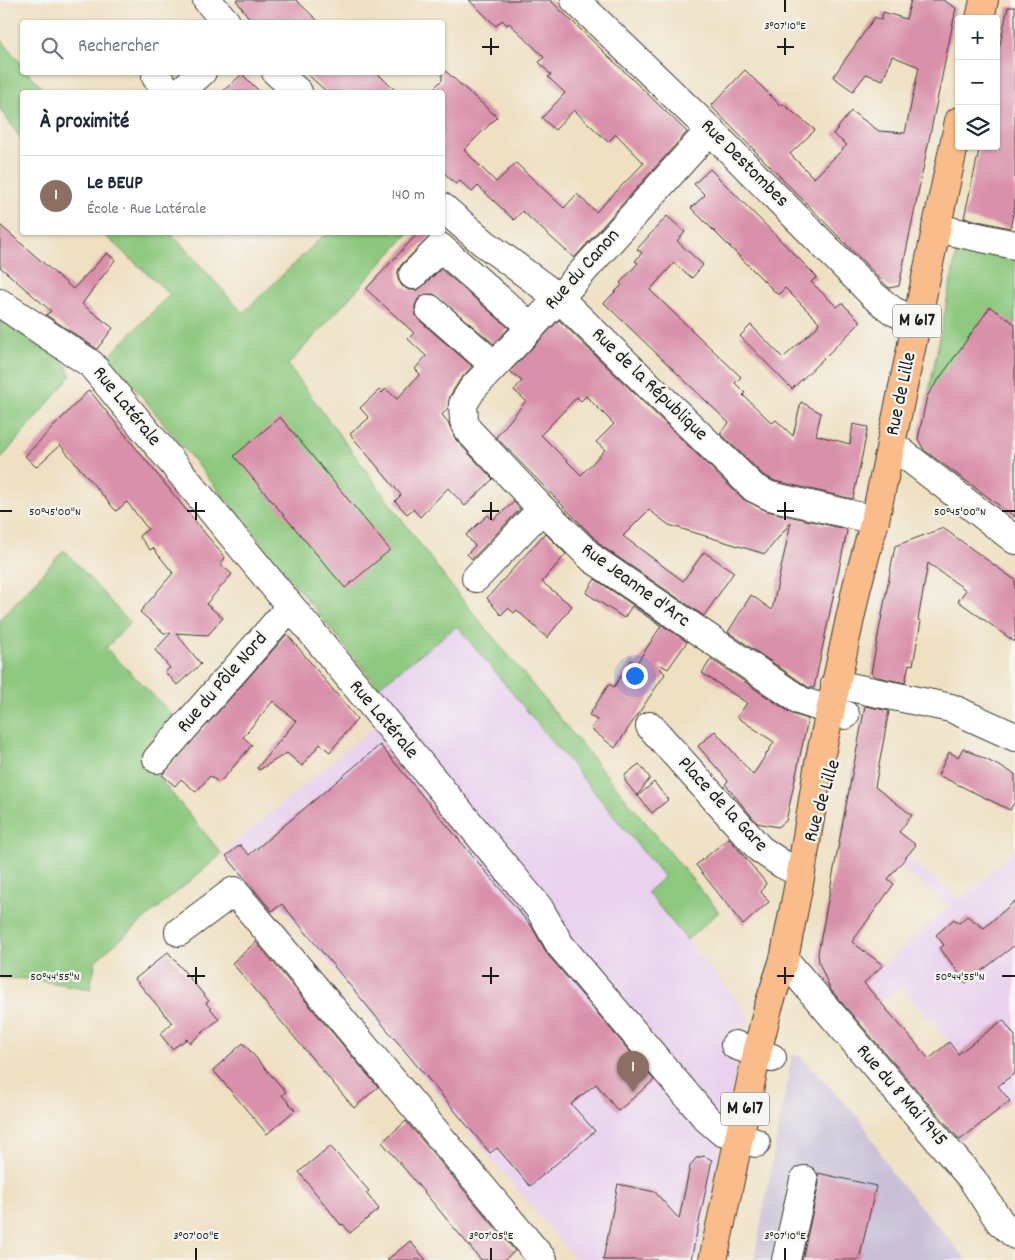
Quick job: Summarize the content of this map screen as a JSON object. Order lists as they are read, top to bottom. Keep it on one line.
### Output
{"streets":{"main road":["M 617","Rue de Lille"],"street":["Rue Destombes","Rue du Canon","Rue de la République","Rue Latérale","Rue Jeanne d'Arc","Rue du Pôle Nord","Place de la Gare","Rue du 8 Mai 1945"]},"crossings":[["Rue Destombes","Rue du Canon"],["Rue Destombes","Rue de Lille"],["Rue du Canon","Rue de la République"],["Rue du Canon","Rue Jeanne d'Arc"],["Rue de la République","Rue de Lille"],["Rue de Lille","Rue Latérale"],["Rue de Lille","Rue Jeanne d'Arc"],["Rue de Lille","Place de la Gare"],["Rue de Lille","Rue du 8 Mai 1945"],["Rue Latérale","Rue du Pôle Nord"]],"page":{"map_buttons":["+","−"],"search":"Rechercher","heading":"À proximité","list":[{"mark":"1","name":"Le BEUP","note":"École · Rue Latérale","value":"140 m"}],"pins":"1"},"coordinates":["3°07'10\"E","50°45'00\"N","50°44'55\"N","3°07'00\"E","3°07'05\"E"]}
